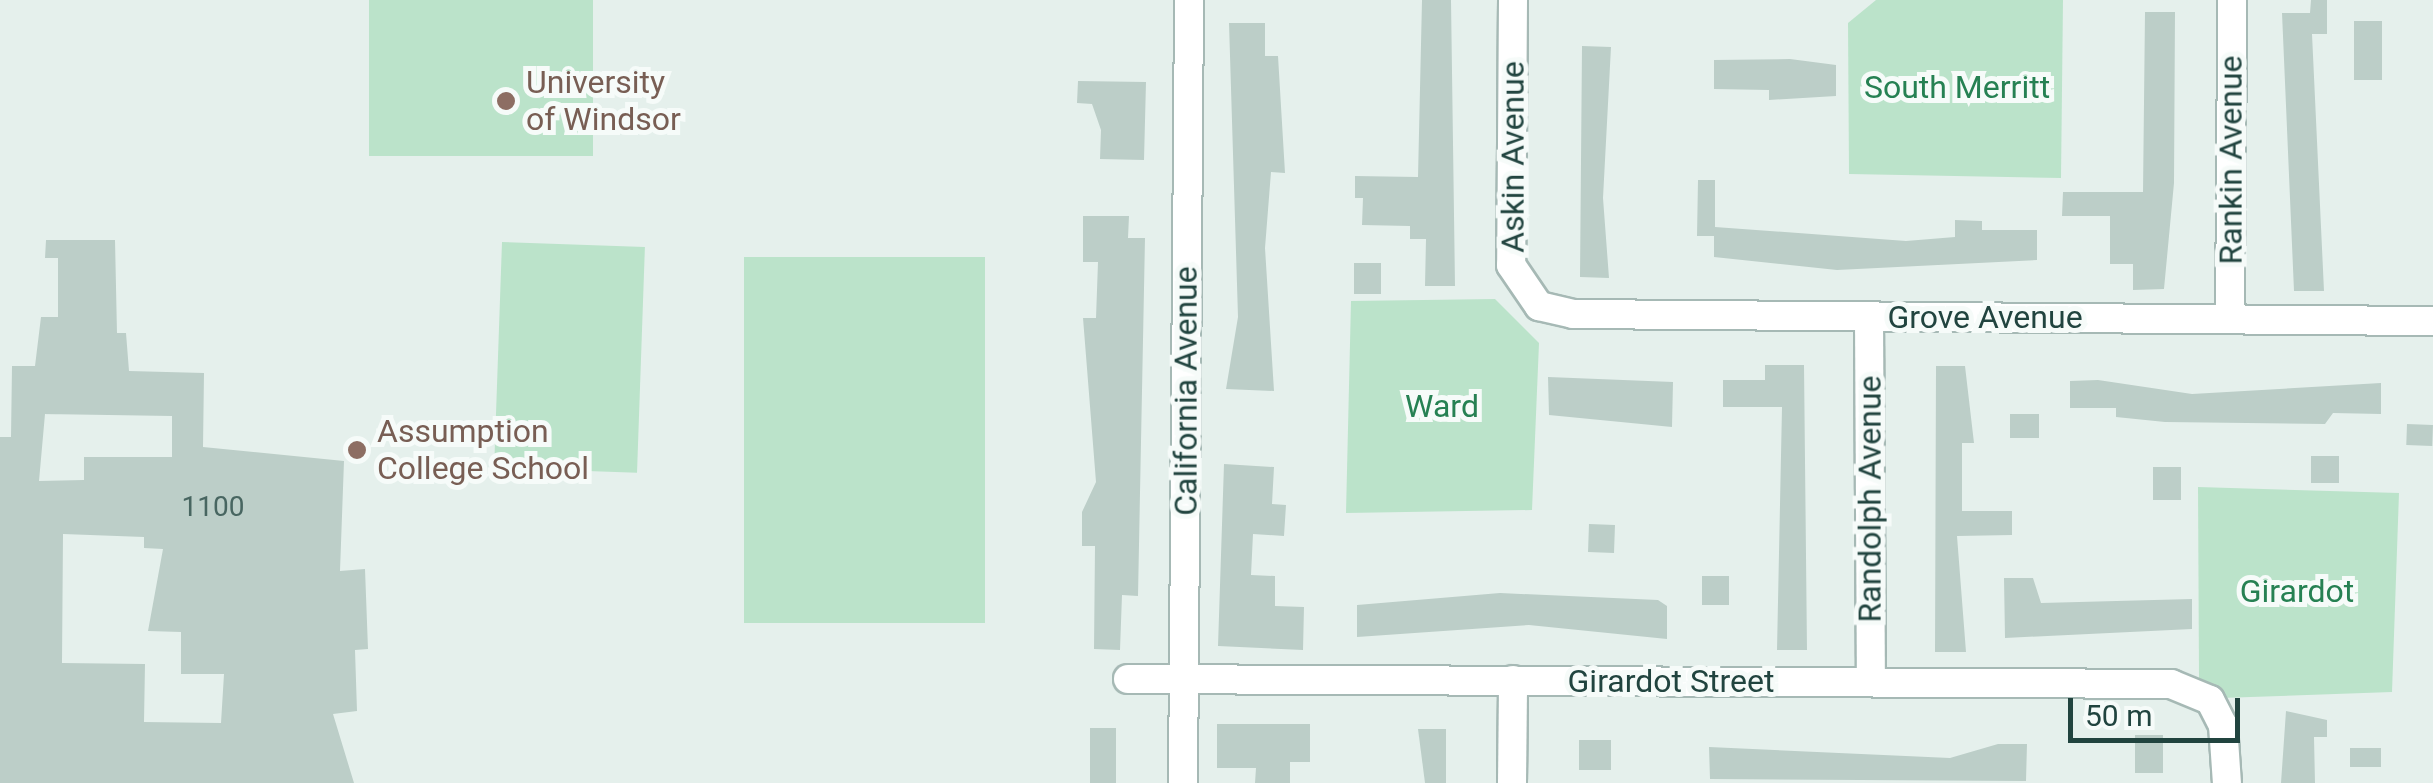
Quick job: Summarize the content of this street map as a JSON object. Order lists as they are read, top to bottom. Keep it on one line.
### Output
{"streets":{"street":["Askin Avenue","Rankin Avenue","Grove Avenue","California Avenue","Randolph Avenue","Girardot Street"]},"crossings":[["Askin Avenue","Grove Avenue"],["Rankin Avenue","Grove Avenue"],["Grove Avenue","Randolph Avenue"],["California Avenue","Girardot Street"],["Randolph Avenue","Girardot Street"]],"parks":["South Merritt","Ward","Girardot"],"places":["University of Windsor","Assumption College School"],"house_numbers":["1100"],"scale_bar":"50 m"}
